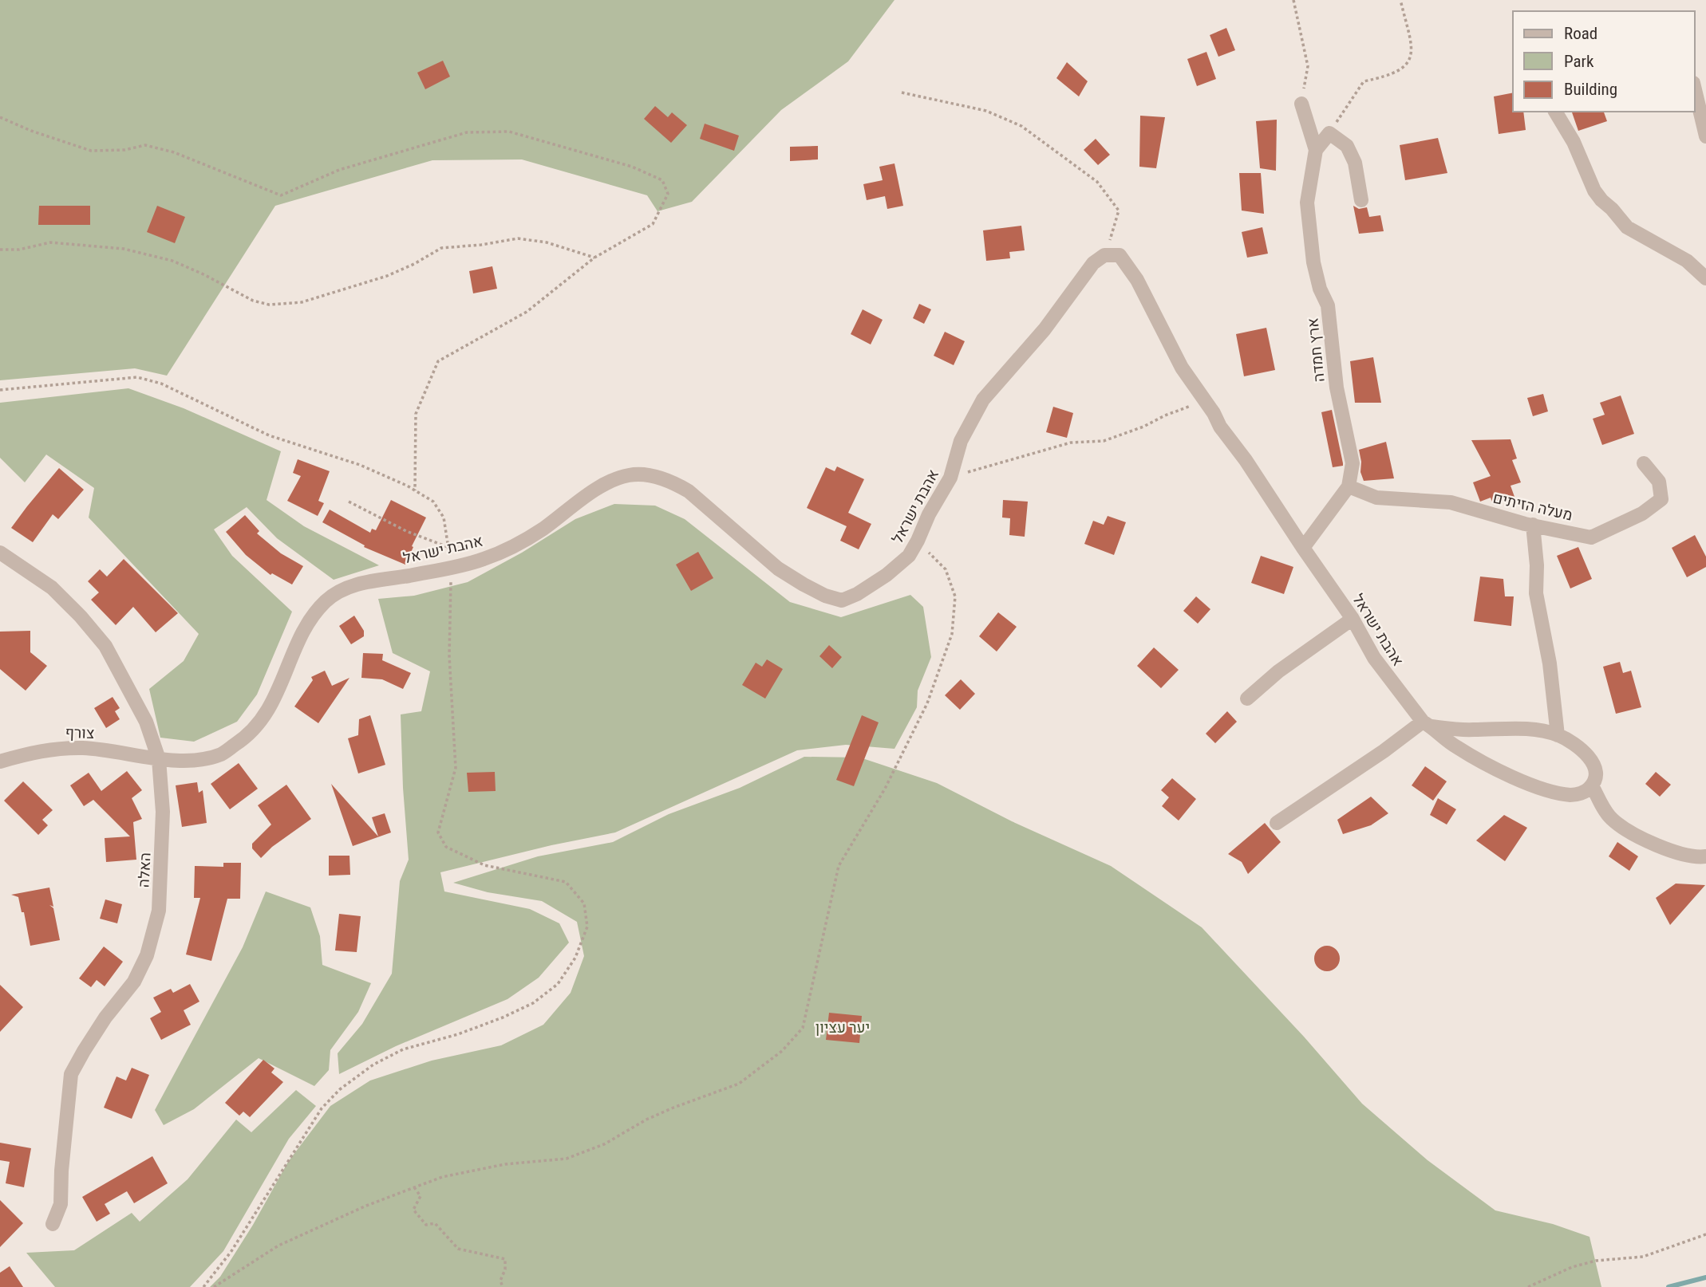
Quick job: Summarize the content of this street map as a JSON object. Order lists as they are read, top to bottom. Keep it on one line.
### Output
{"streets":{"street":["ארץ חמדה","אהבת ישראל","מעלה הזיתים","צורף","האלה"]},"crossings":[["ארץ חמדה","מעלה הזיתים"],["אהבת ישראל","צורף"],["אהבת ישראל","האלה"],["צורף","האלה"]],"parks":["יער עציון"],"legend":["Road","Park","Building"]}
